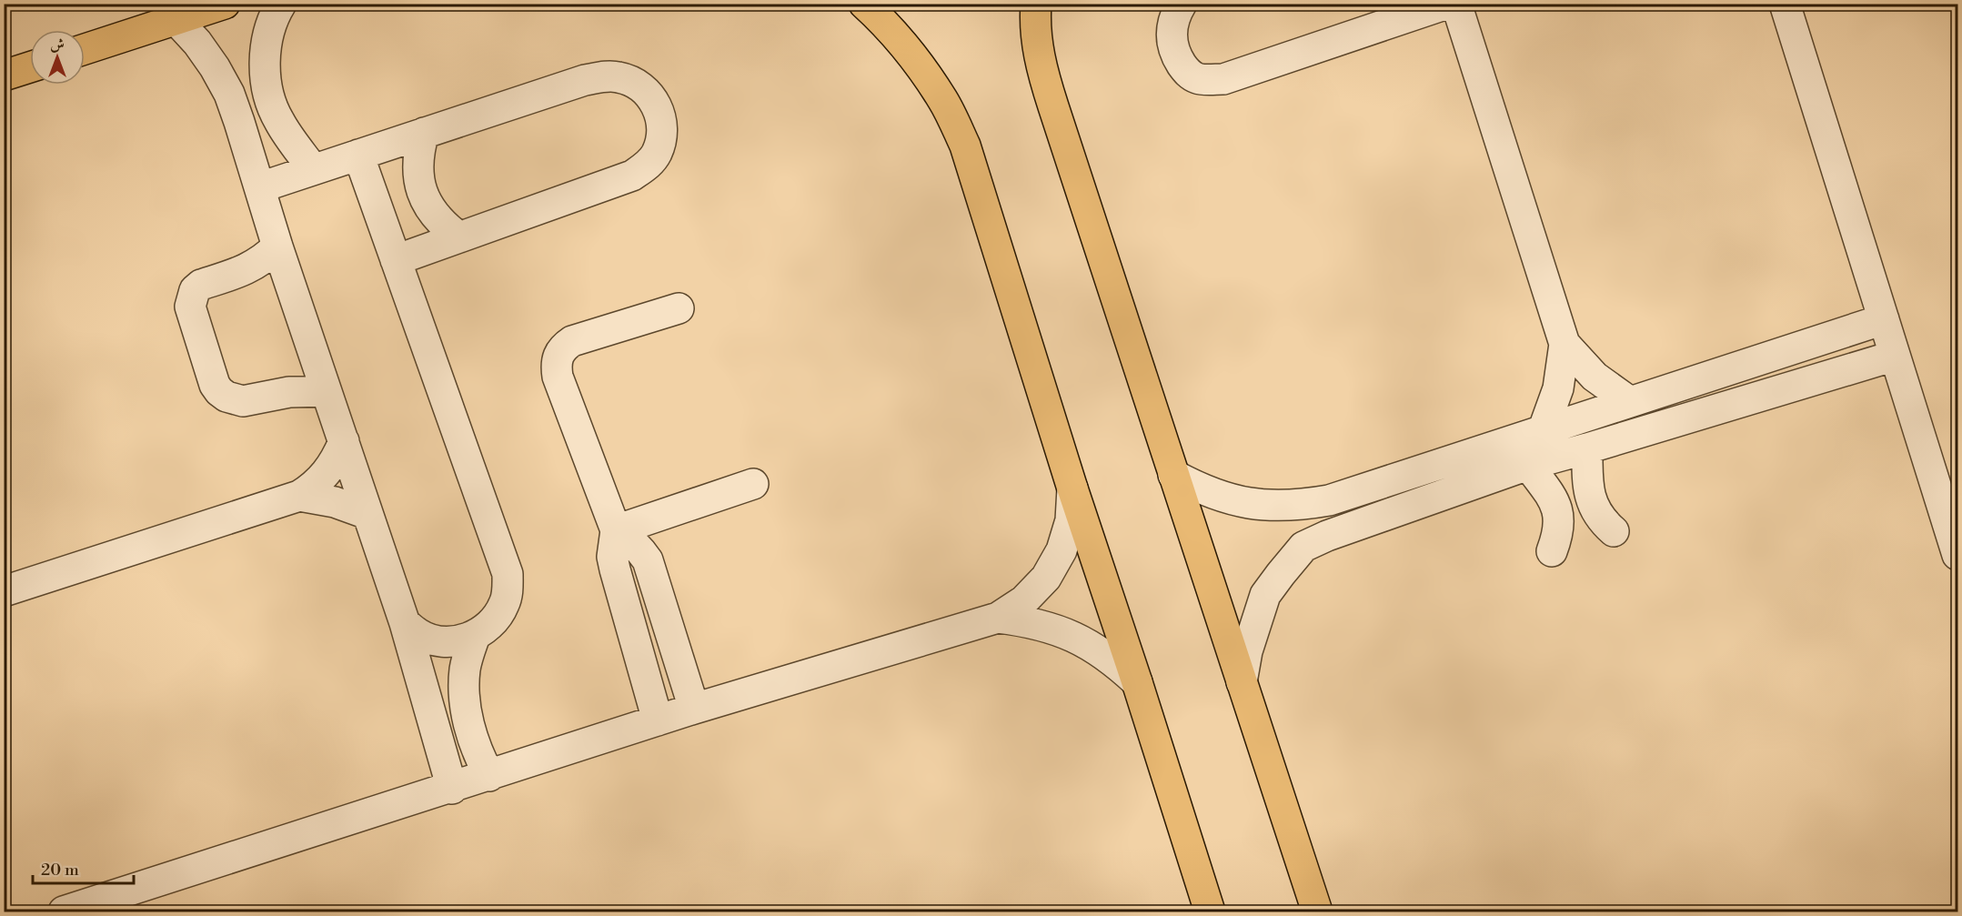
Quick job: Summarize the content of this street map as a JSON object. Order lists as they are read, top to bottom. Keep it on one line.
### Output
{"scale_bar":"20 m","north":"top"}
